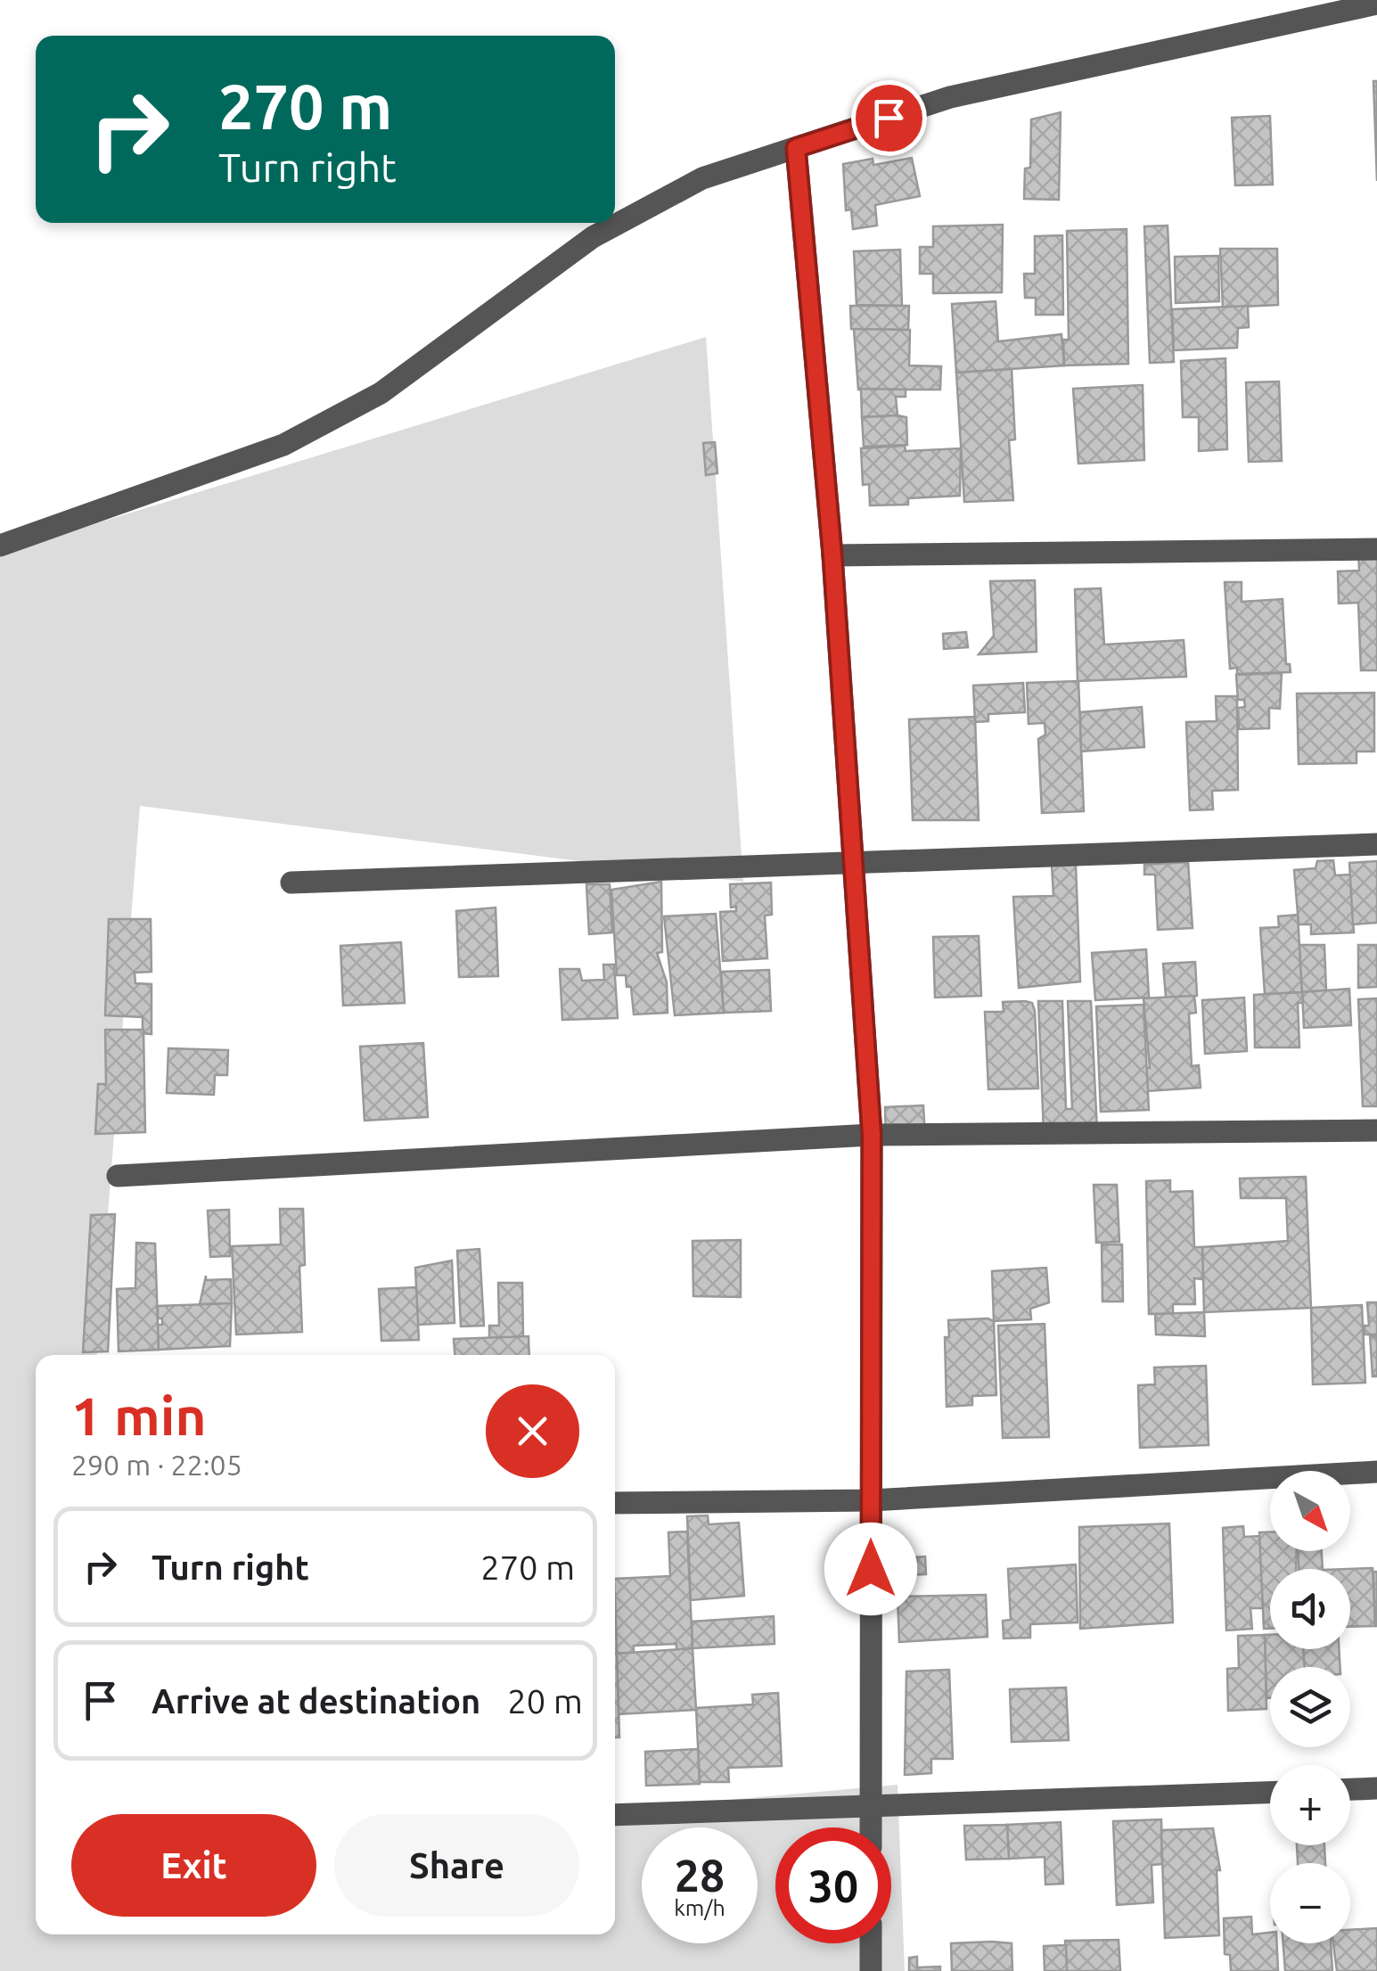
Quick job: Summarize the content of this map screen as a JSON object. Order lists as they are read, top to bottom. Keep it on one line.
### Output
{"north":"bottom right","page":{"turn":["270 m","Turn right"],"heading":["1 min","290 m · 22:05"],"map_buttons":["+","−"],"list":[{"name":"Turn right","value":"270 m"},{"name":"Arrive at destination","value":"20 m"}],"buttons":["Exit","Share"],"speed":"28 km/h","limit":"30"}}
